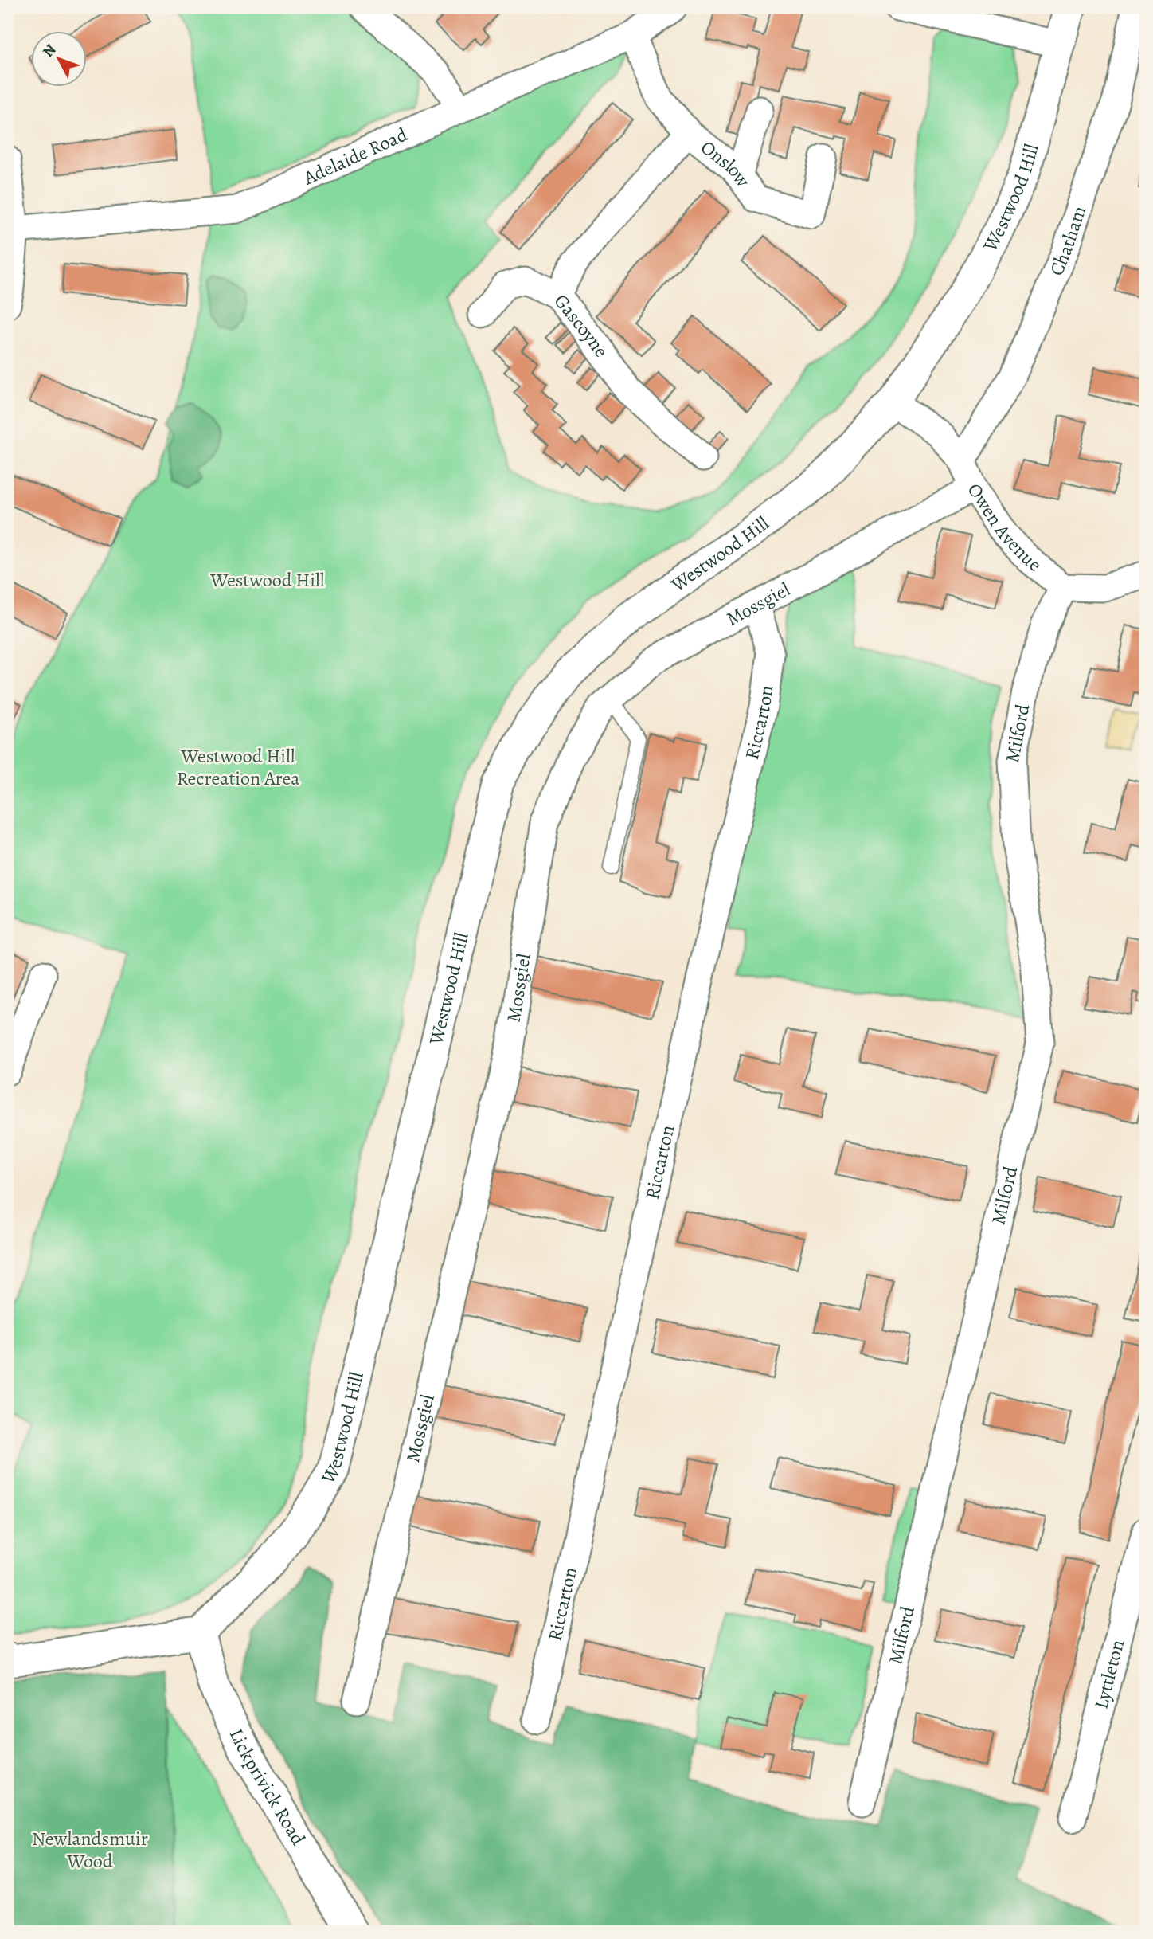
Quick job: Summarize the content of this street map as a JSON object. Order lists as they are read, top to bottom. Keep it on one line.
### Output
{"streets":{"street":["Adelaide Road","Onslow","Westwood Hill","Chatham","Gascoyne","Owen Avenue","Mossgiel","Riccarton","Milford","Lyttleton","Lickprivick Road"]},"crossings":[["Adelaide Road","Onslow"],["Onslow","Gascoyne"],["Westwood Hill","Owen Avenue"],["Westwood Hill","Lickprivick Road"],["Chatham","Owen Avenue"],["Owen Avenue","Mossgiel"],["Owen Avenue","Milford"],["Mossgiel","Riccarton"]],"parks":["Westwood Hill","Westwood Hill Recreation Area","Newlandsmuir Wood"],"north":"top left"}
